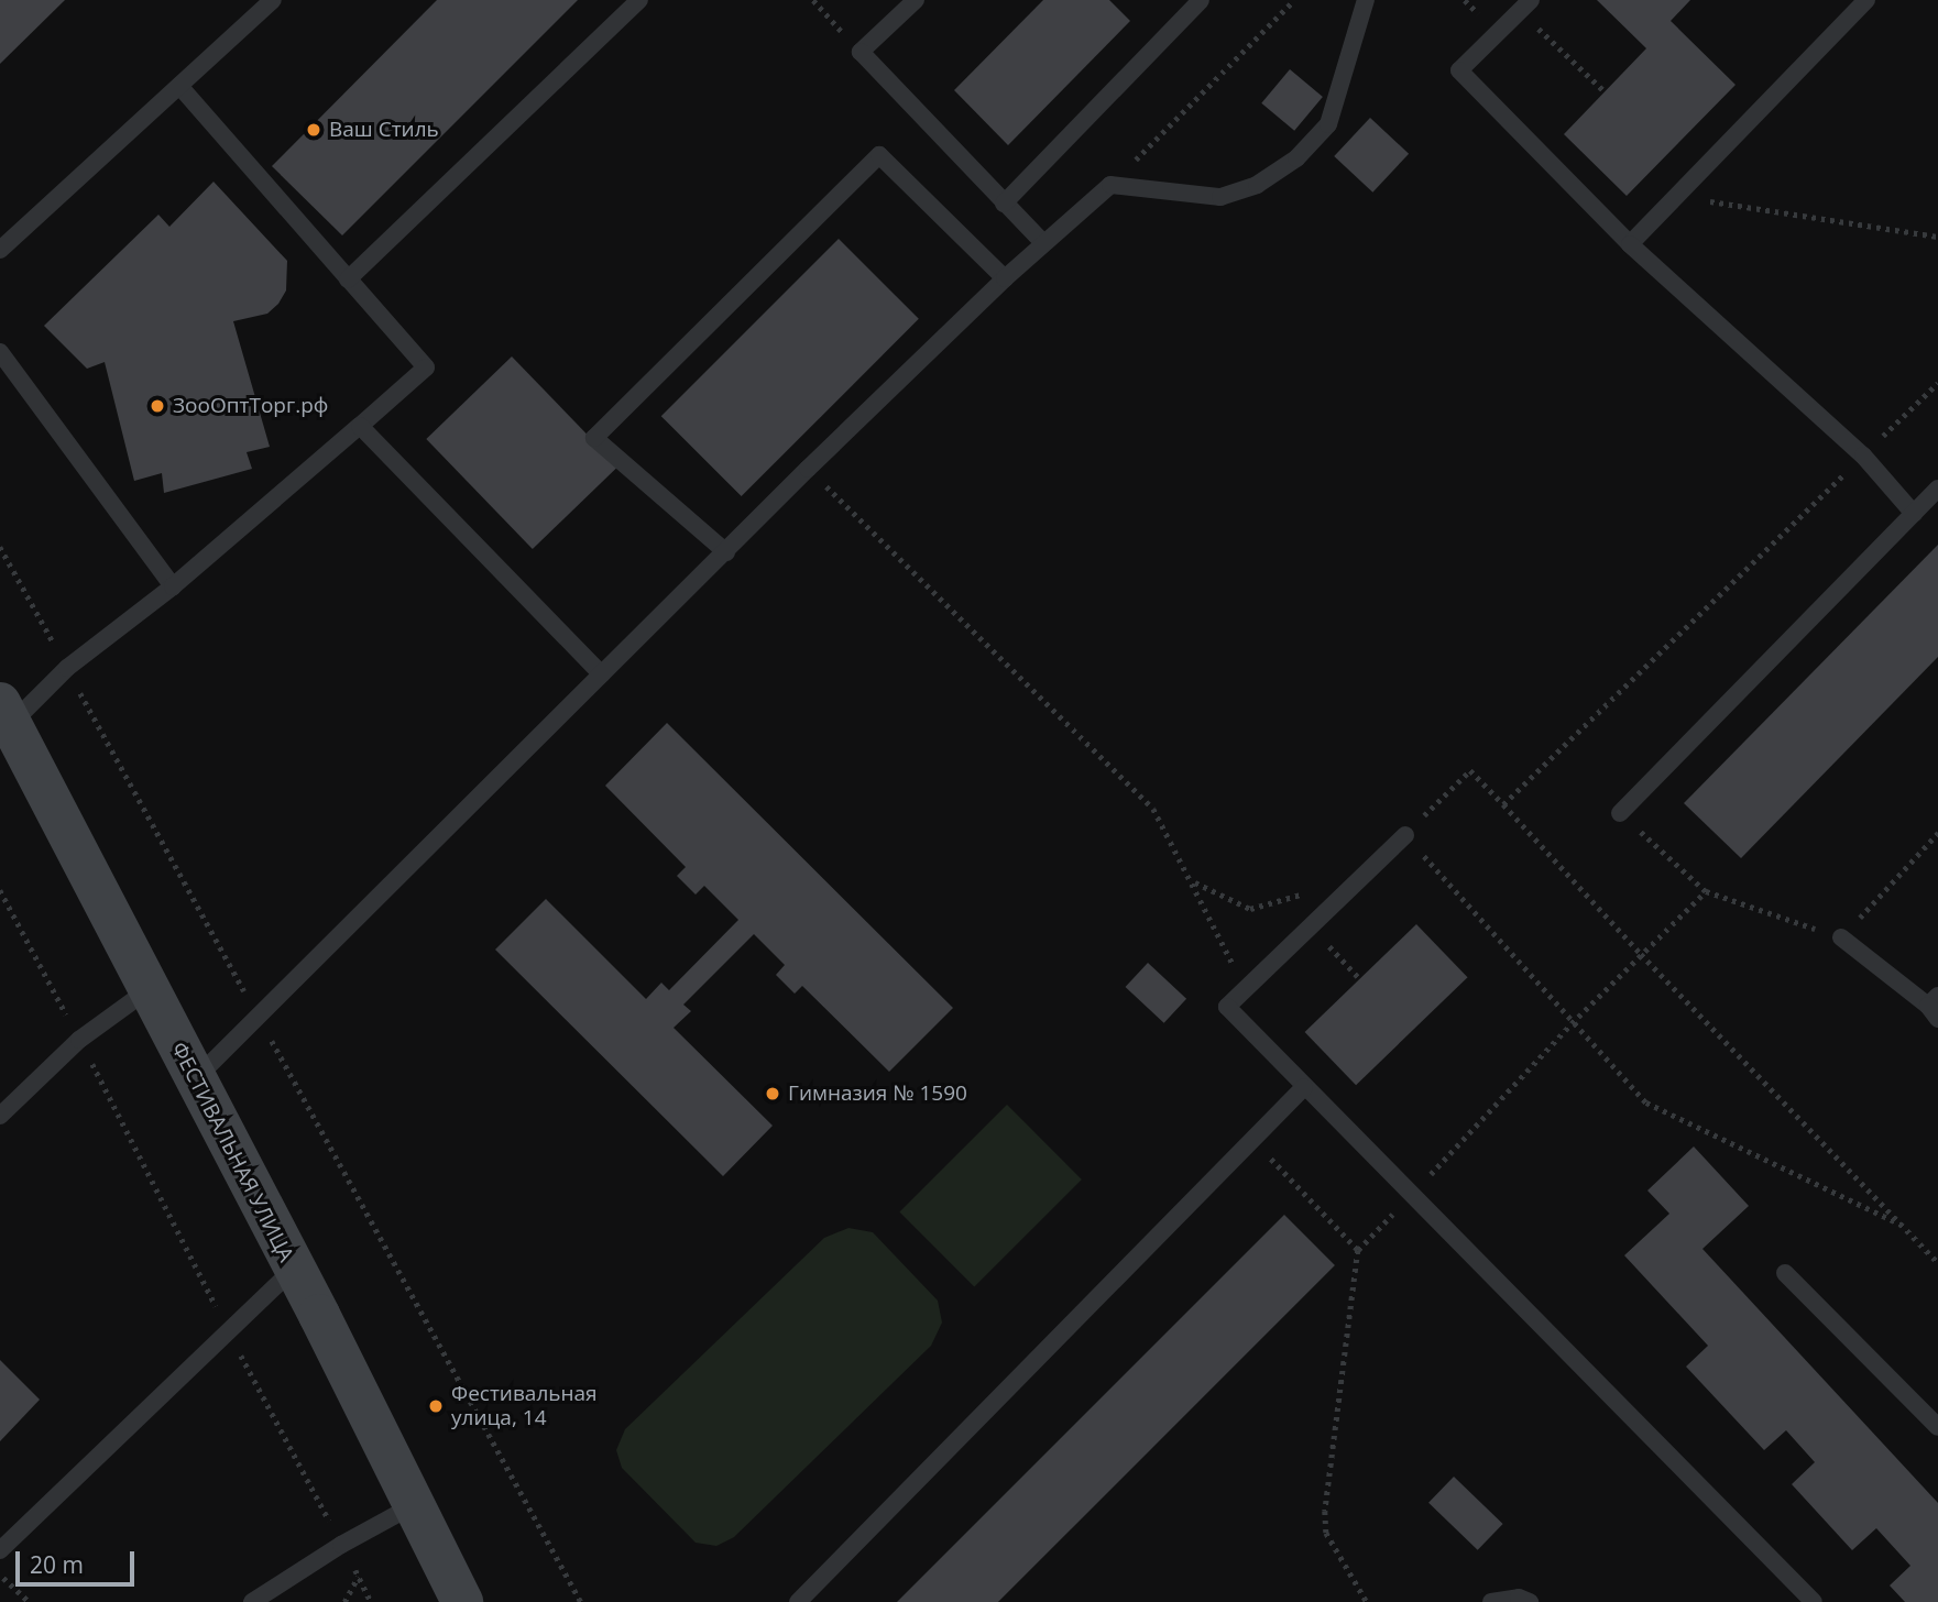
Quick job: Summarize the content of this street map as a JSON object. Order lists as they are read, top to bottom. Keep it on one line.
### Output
{"streets":{"street":["ФЕСТИВАЛЬНАЯ УЛИЦА"]},"places":["Ваш Стиль","ЗооОптТорг.рф","Гимназия № 1590","Фестивальная улица, 14"],"scale_bar":"20 m"}
